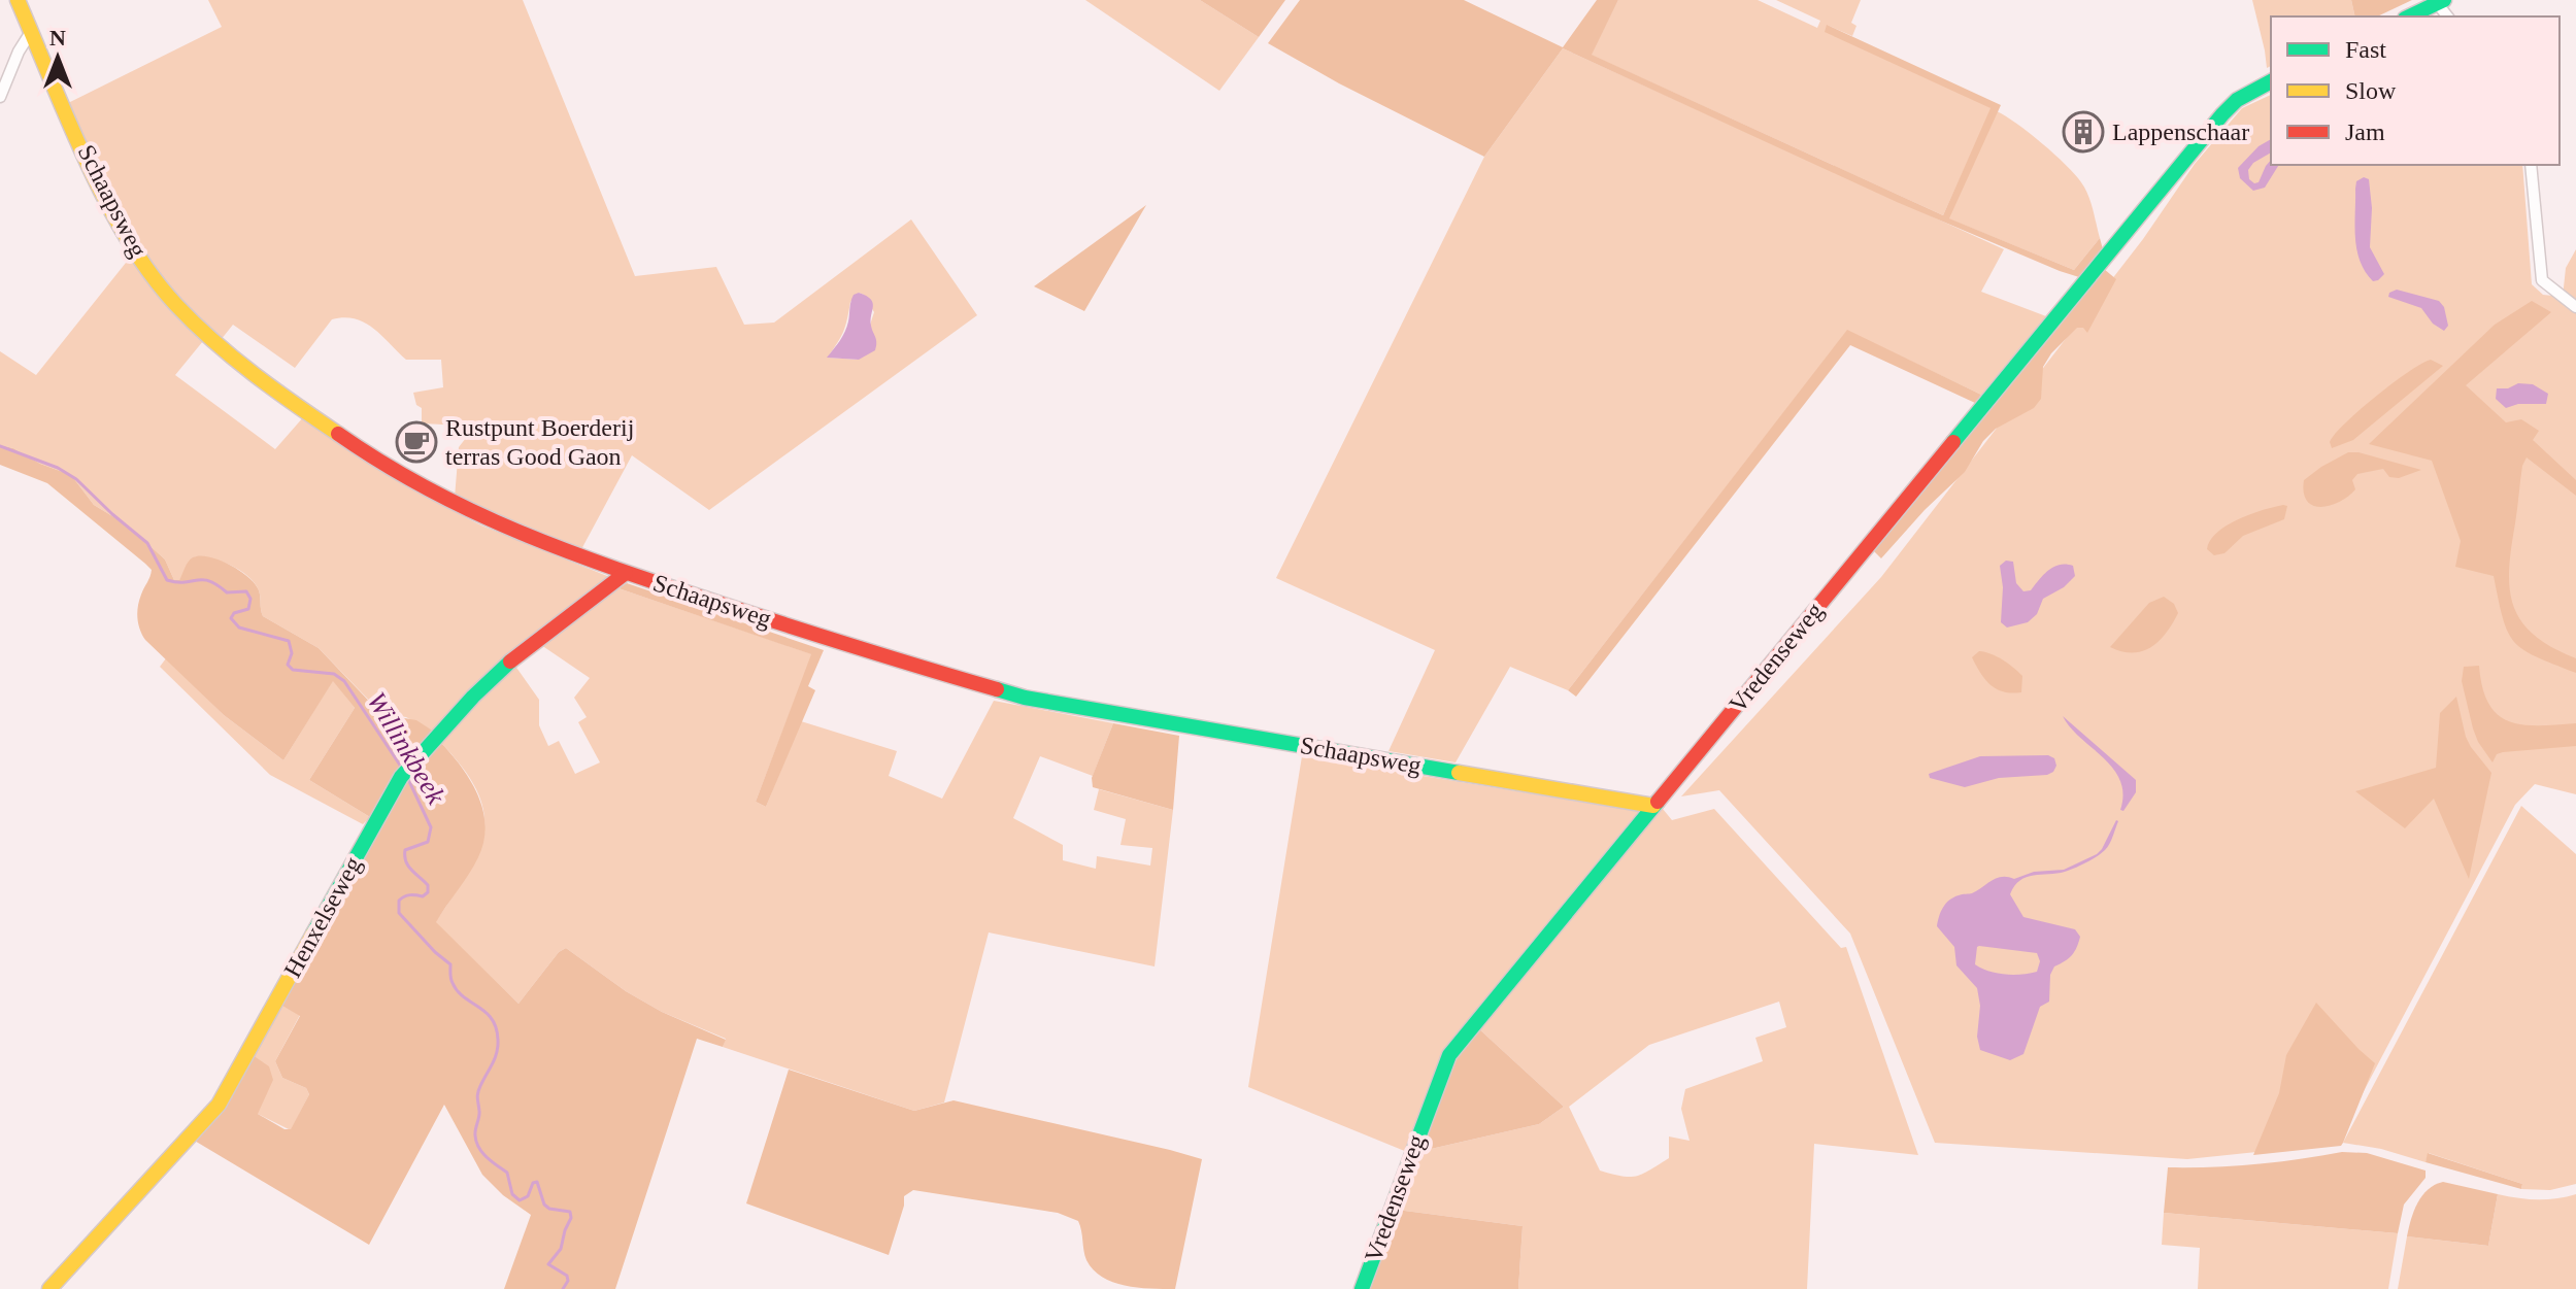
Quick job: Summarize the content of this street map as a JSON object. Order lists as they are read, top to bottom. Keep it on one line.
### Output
{"streets":{"street":["Schaapsweg","Vredenseweg","Henxelseweg"]},"crossings":[["Schaapsweg","Vredenseweg"],["Schaapsweg","Henxelseweg"]],"water":["Willinkbeek"],"places":{"building":["Lappenschaar"],"cafe":["Rustpunt Boerderij terras Good Gaon"]},"legend":["Fast","Slow","Jam"],"north":"top"}
